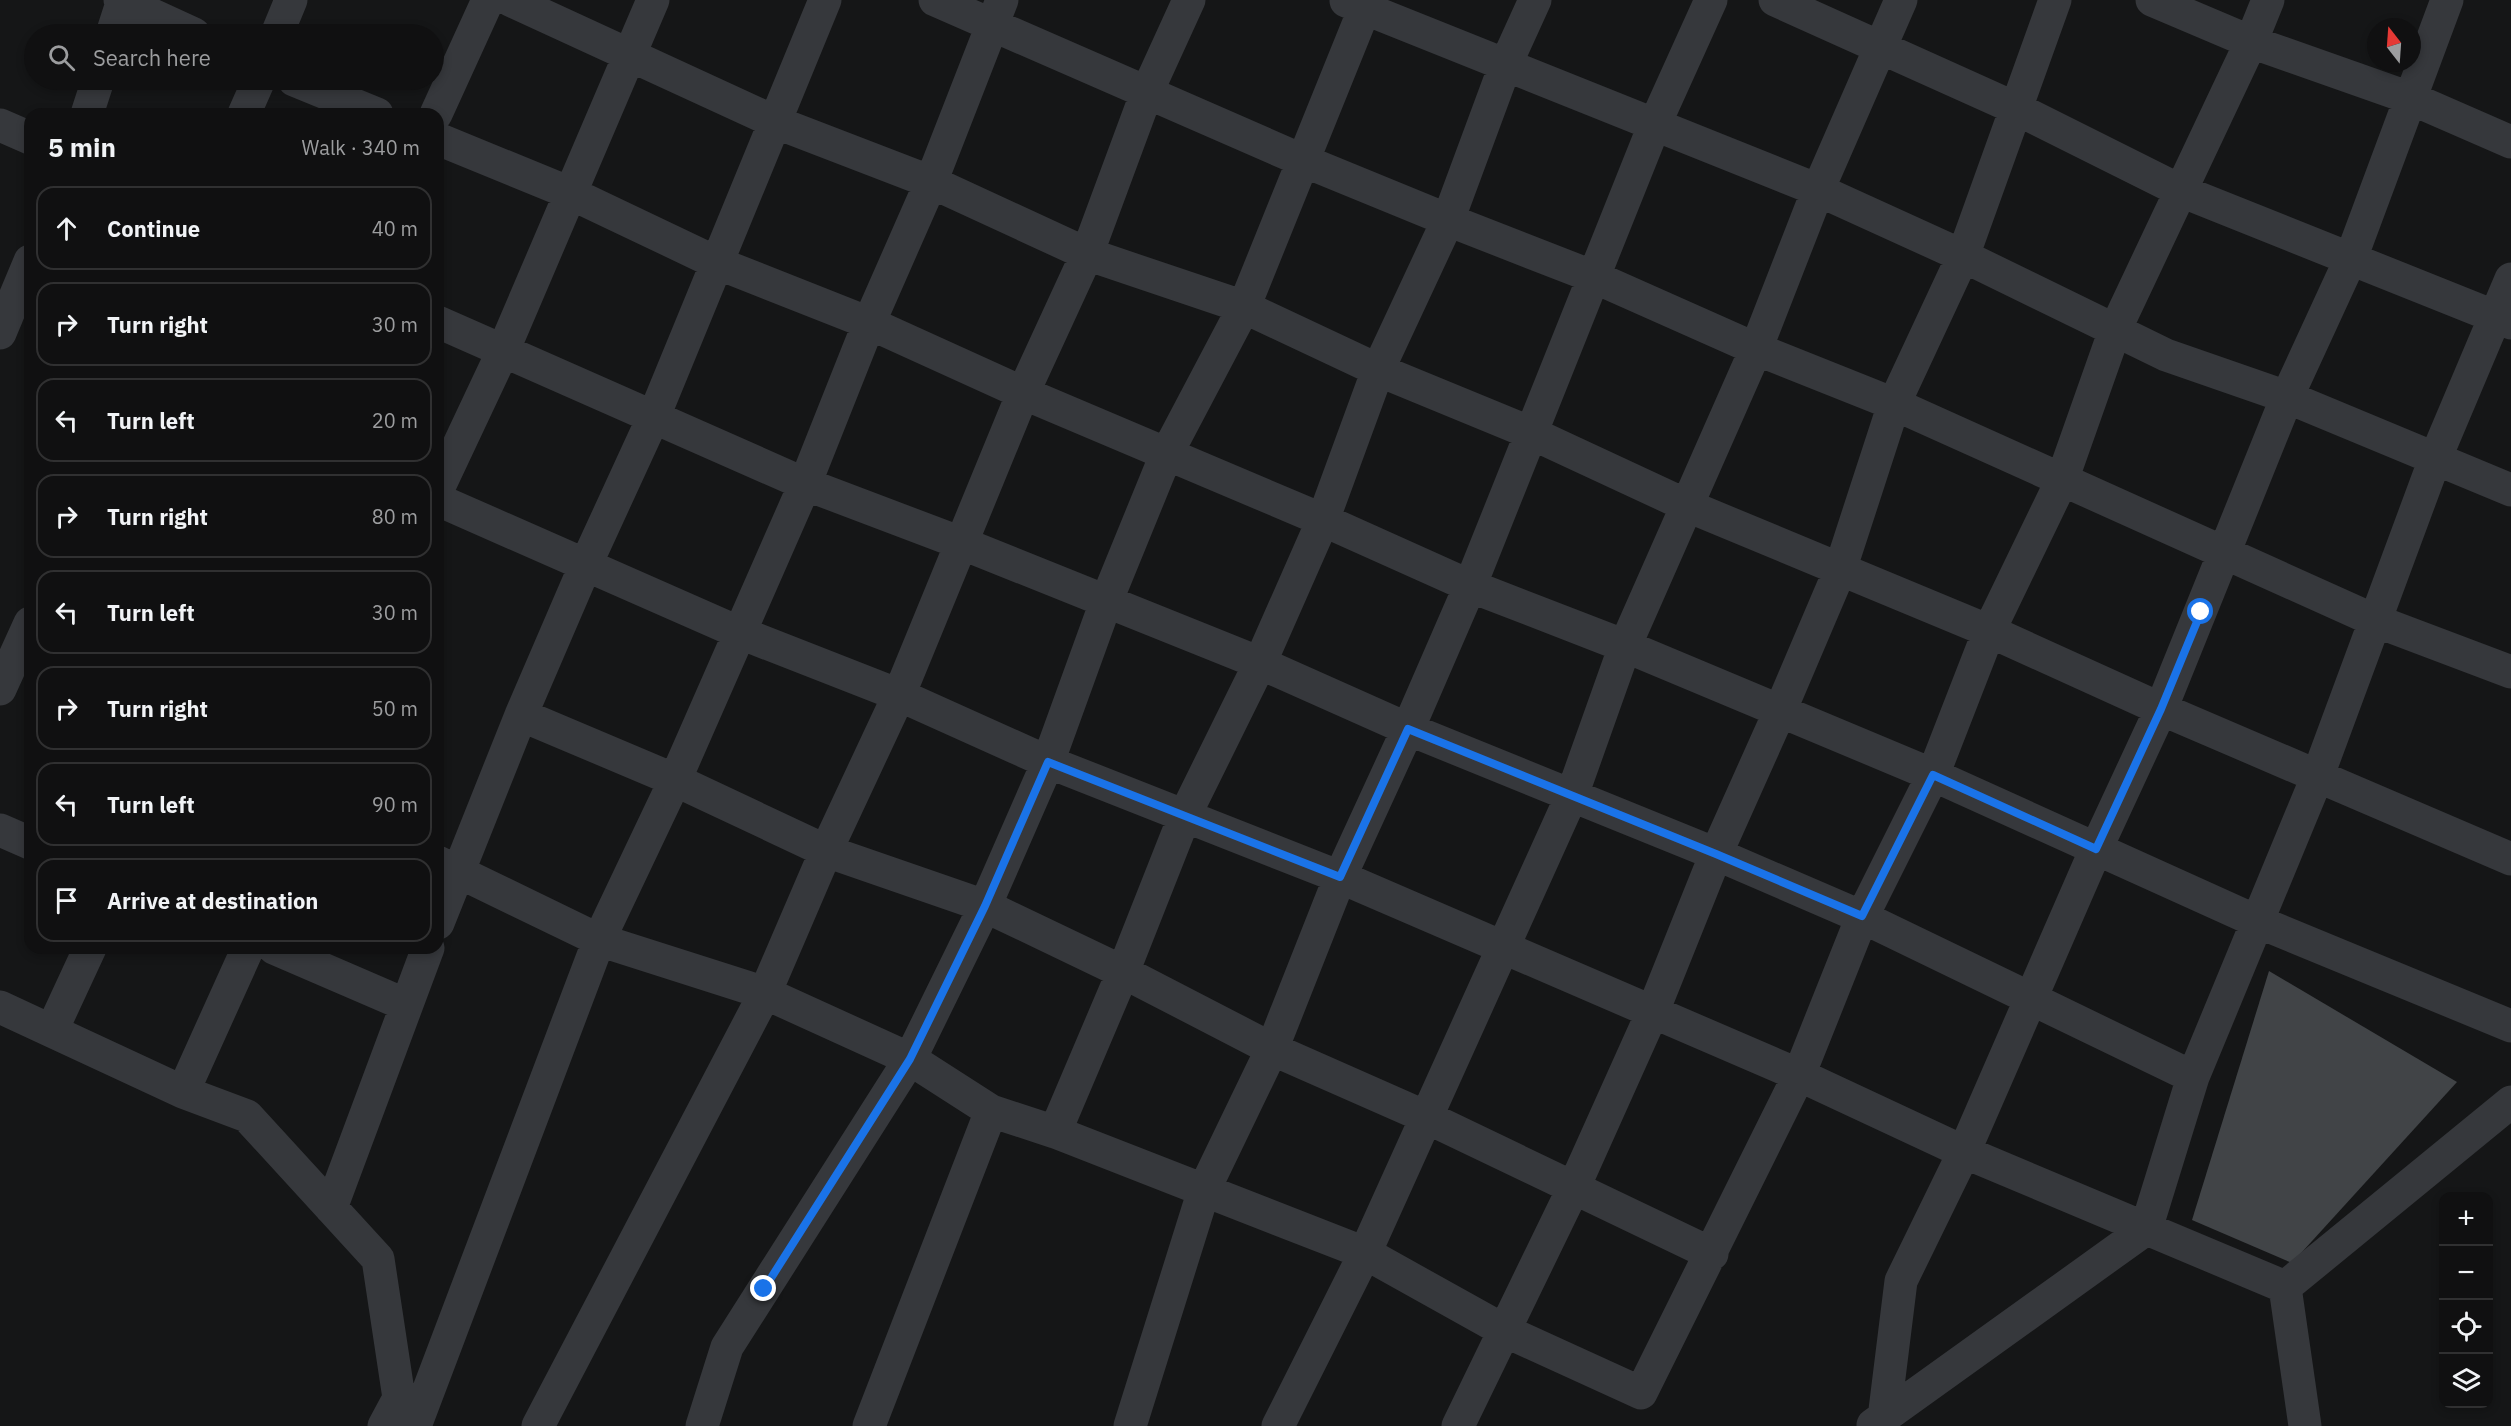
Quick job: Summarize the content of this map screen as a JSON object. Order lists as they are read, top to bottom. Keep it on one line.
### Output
{"north":"top","page":{"search":"Search here","heading":["5 min","Walk · 340 m"],"list":[["Continue","40 m"],["Turn right","30 m"],["Turn left","20 m"],["Turn right","80 m"],["Turn left","30 m"],["Turn right","50 m"],["Turn left","90 m"],"Arrive at destination"],"map_buttons":["+","−"]}}
